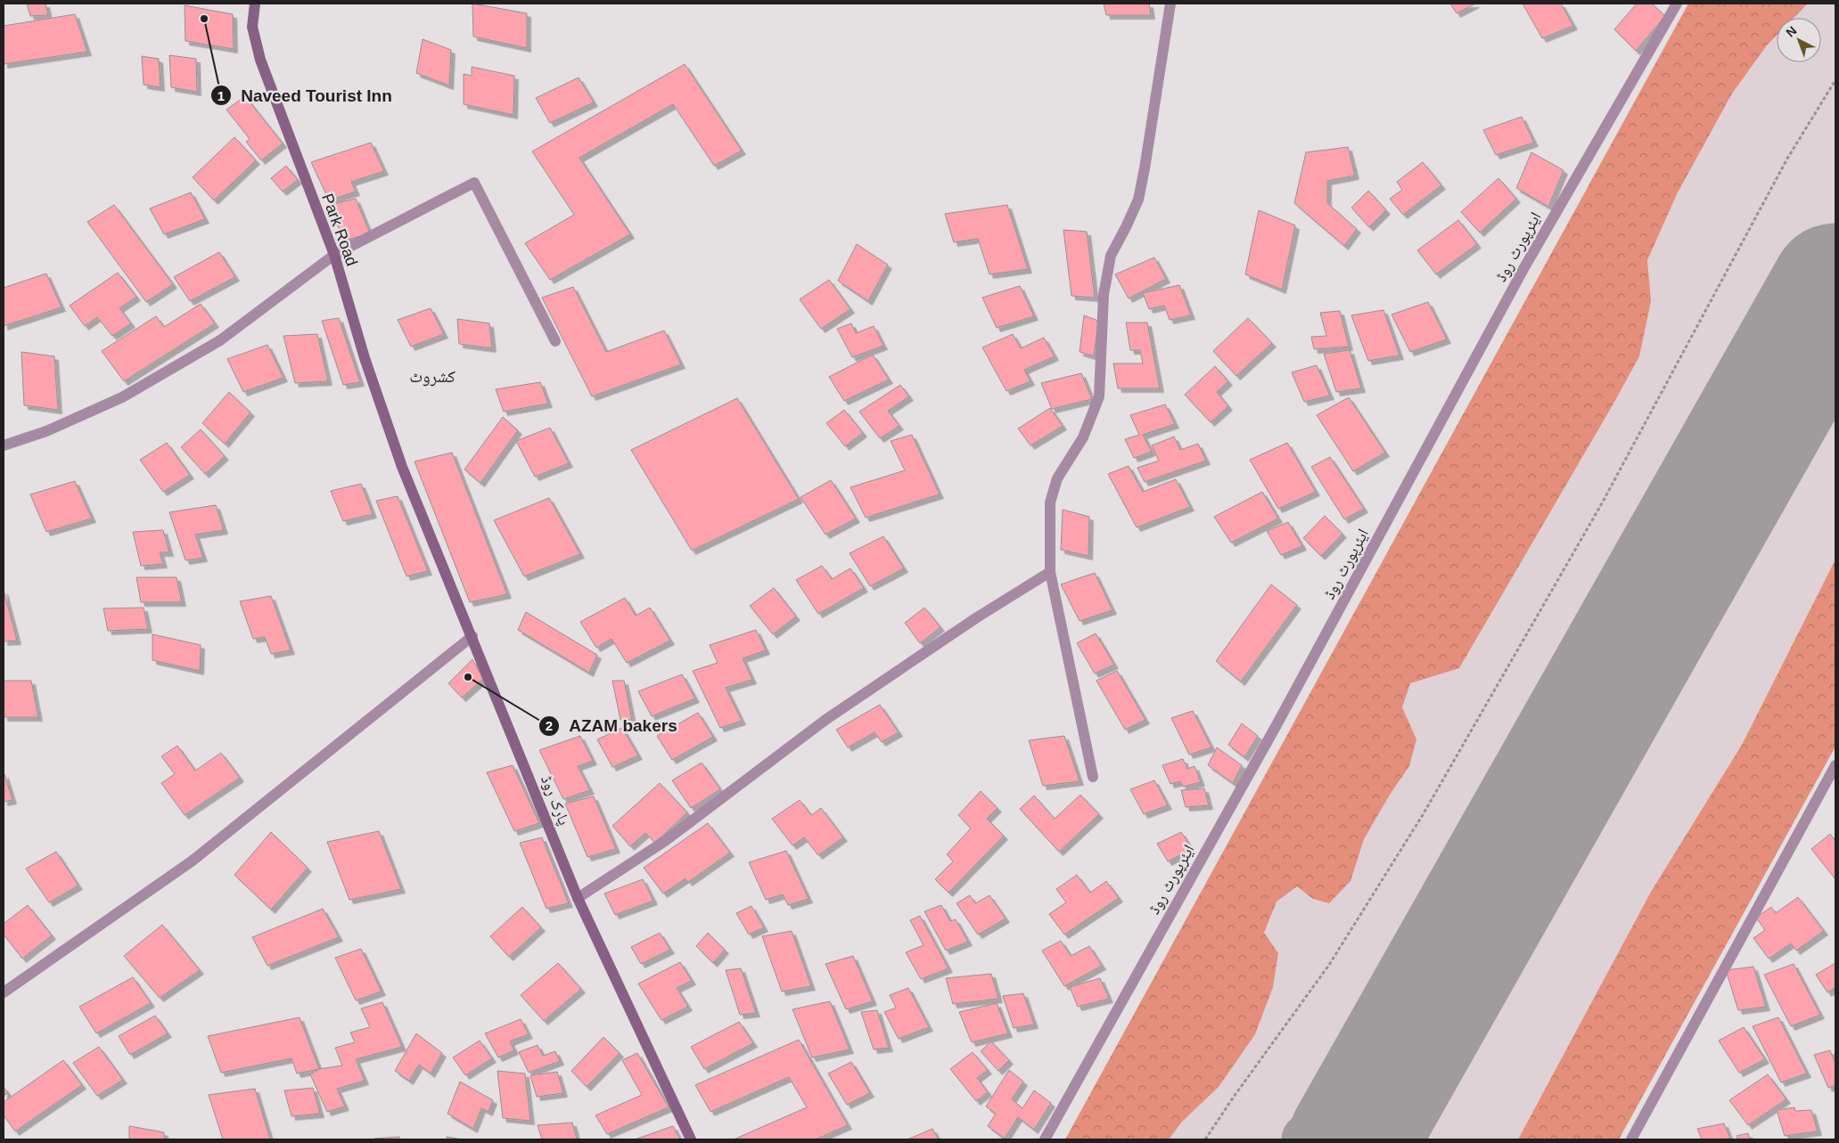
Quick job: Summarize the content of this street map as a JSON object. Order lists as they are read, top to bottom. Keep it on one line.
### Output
{"streets":{"main road":["Park Road","پارک روڈ"],"street":["ایئرپورٹ روڈ"]},"crossings":[["Park Road","پارک روڈ"]],"districts":["کشروٹ"],"places":["Naveed Tourist Inn","AZAM bakers"],"north":"top left"}
